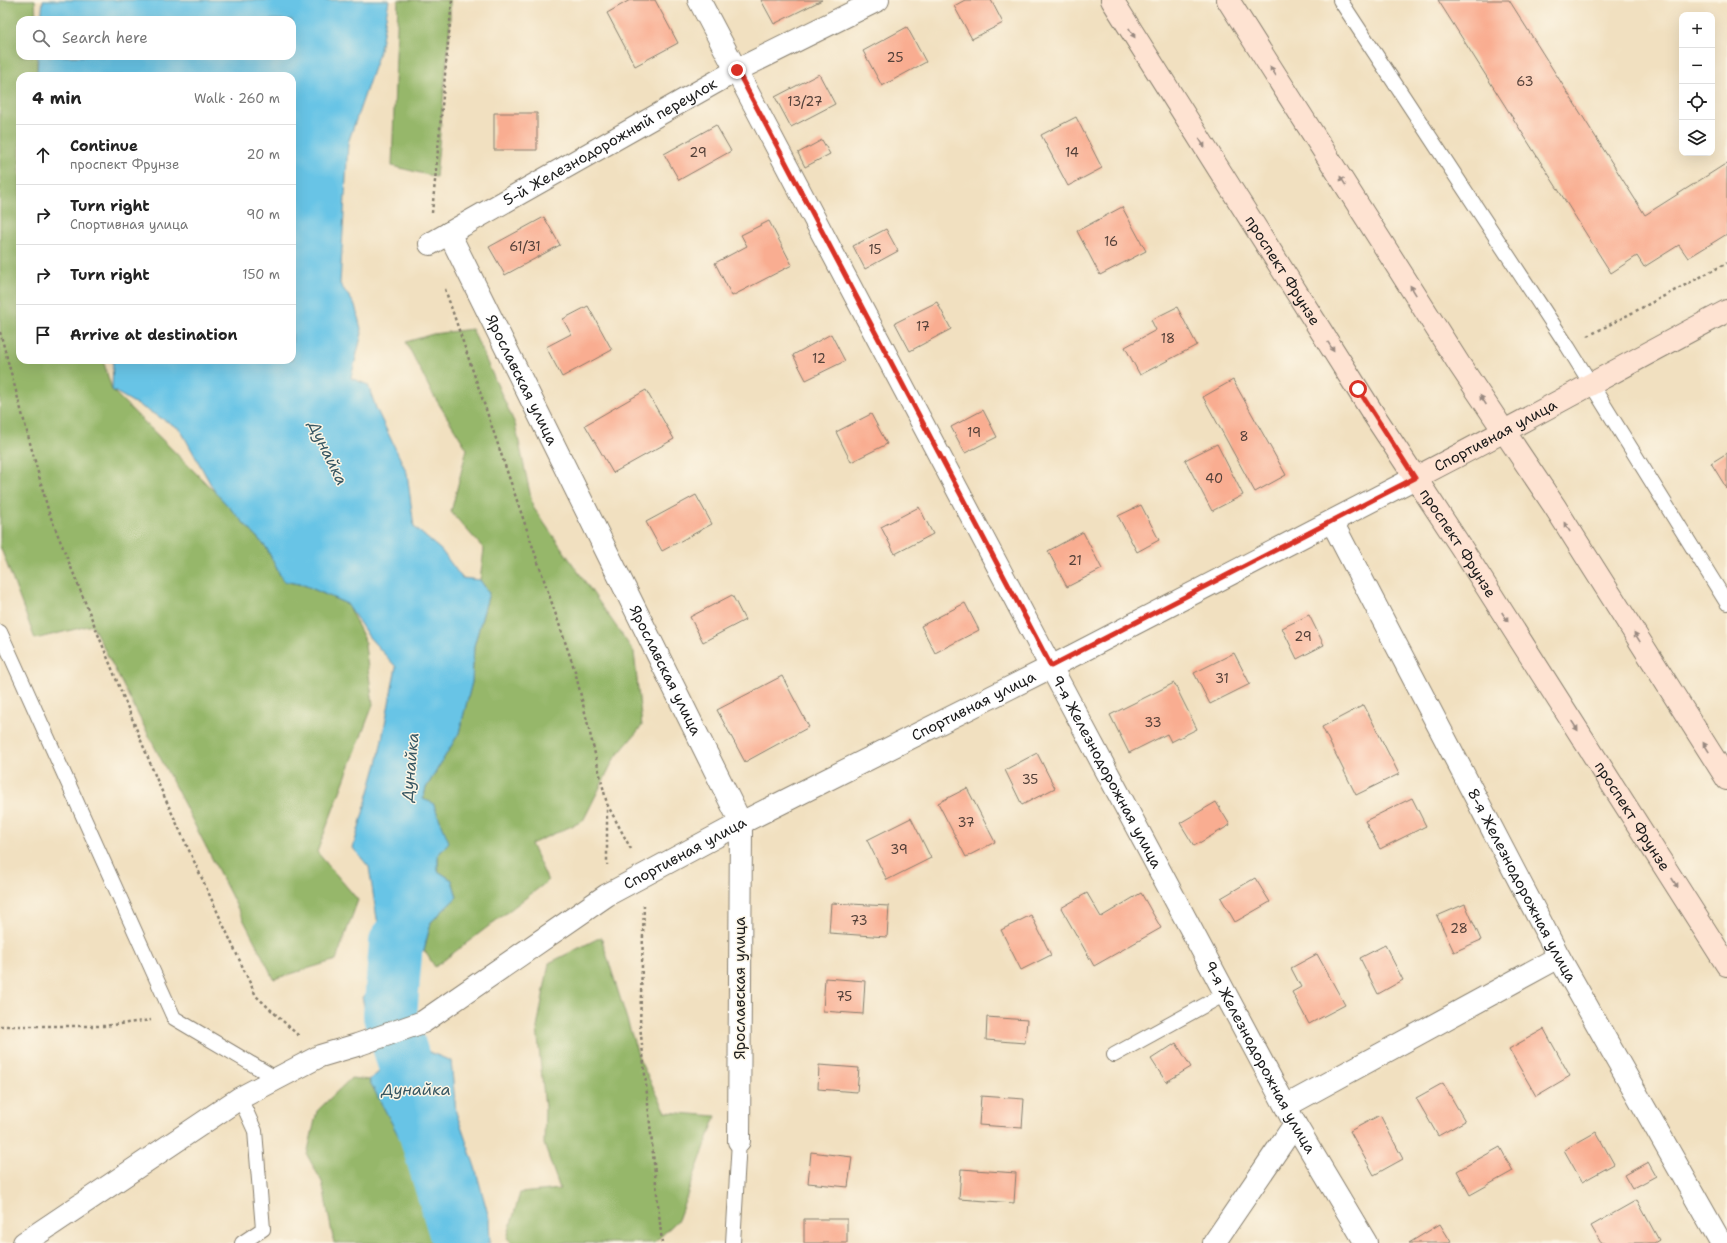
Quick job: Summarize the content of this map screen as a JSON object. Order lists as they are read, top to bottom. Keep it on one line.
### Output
{"streets":{"main road":["проспект Фрунзе","Спортивная улица"],"street":["5-й Железнодорожный переулок","Ярославская улица","9-я Железнодорожная улица","8-я Железнодорожная улица"]},"crossings":[["5-й Железнодорожный переулок","Ярославская улица"],["5-й Железнодорожный переулок","9-я Железнодорожная улица"],["проспект Фрунзе","Спортивная улица"],["Ярославская улица","Спортивная улица"],["Спортивная улица","9-я Железнодорожная улица"],["Спортивная улица","8-я Железнодорожная улица"]],"water":["Дунайка"],"house_numbers":["25","63","13/27","29","14","16","61/31","15","17","18","12","19","8","40","21","29","31","33","35","37","39","73","28","75"],"page":{"map_buttons":["+","−"],"search":"Search here","heading":["4 min","Walk · 260 m"],"list":[["Continue","проспект Фрунзе","20 m"],["Turn right","Спортивная улица","90 m"],["Turn right","150 m"],"Arrive at destination"]}}
